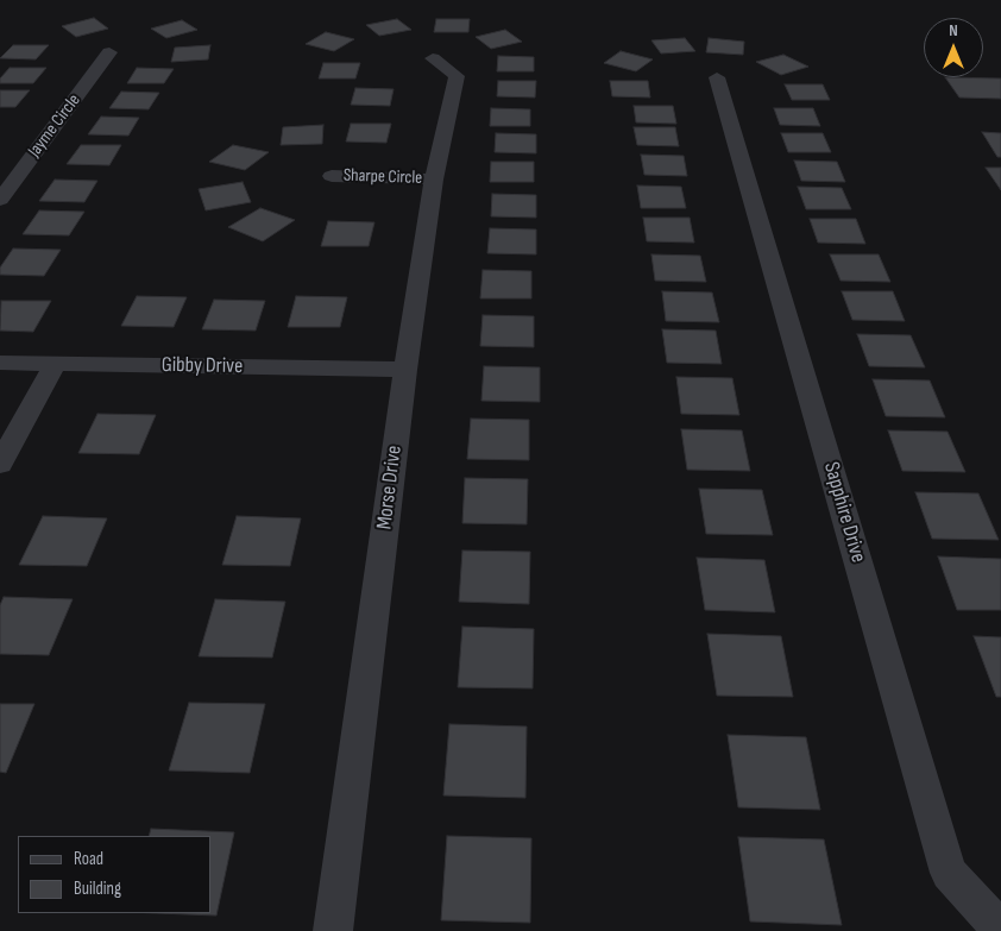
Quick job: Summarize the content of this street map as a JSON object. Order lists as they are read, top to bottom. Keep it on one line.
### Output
{"streets":{"street":["Jayme Circle","Sharpe Circle","Gibby Drive","Morse Drive","Sapphire Drive"]},"crossings":[["Sharpe Circle","Morse Drive"],["Gibby Drive","Morse Drive"]],"legend":["Road","Building"],"north":"top"}
